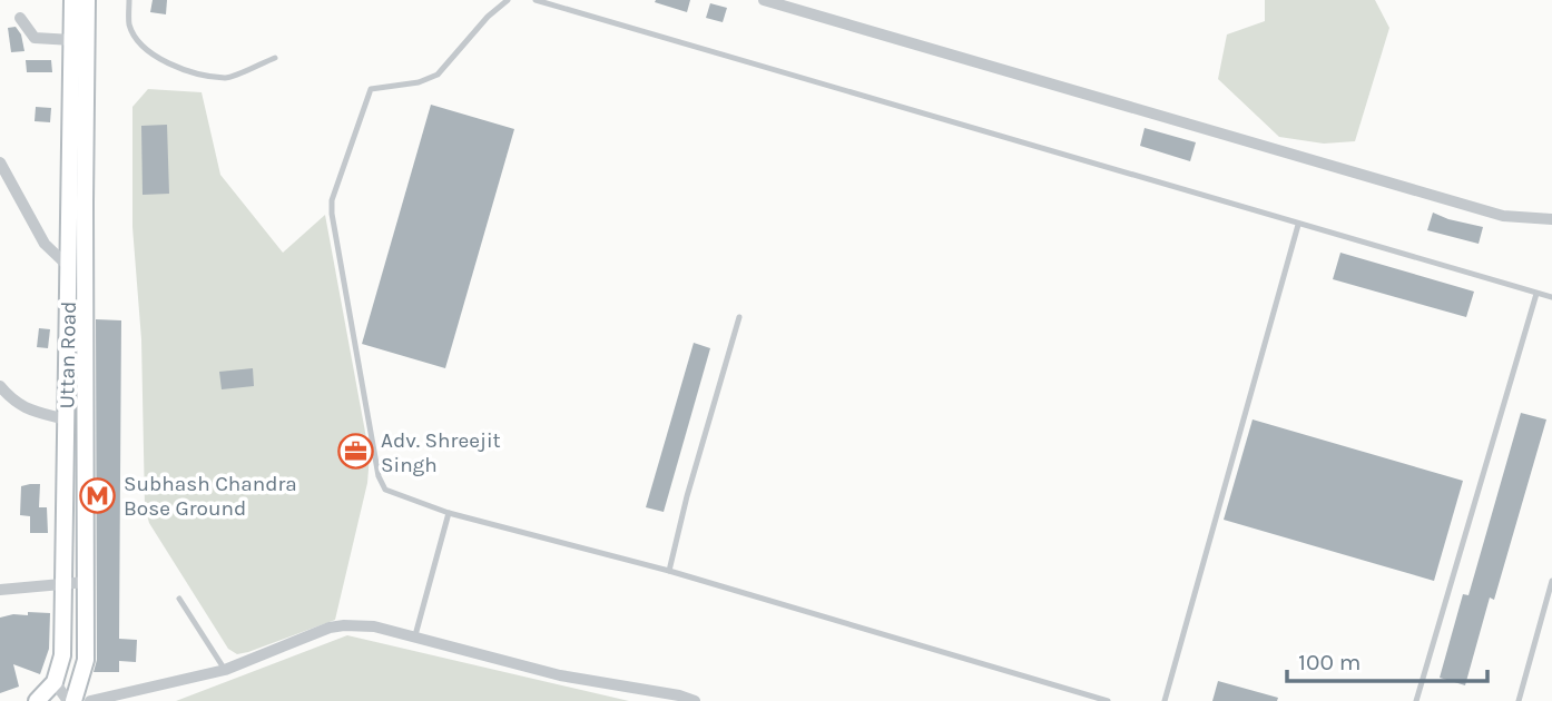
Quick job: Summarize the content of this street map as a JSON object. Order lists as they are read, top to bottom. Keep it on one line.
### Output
{"streets":{"main road":["Uttan Road"]},"places":{"office":["Adv. Shreejit Singh"],"metro station":["Subhash Chandra Bose Ground"]},"scale_bar":"100 m"}
